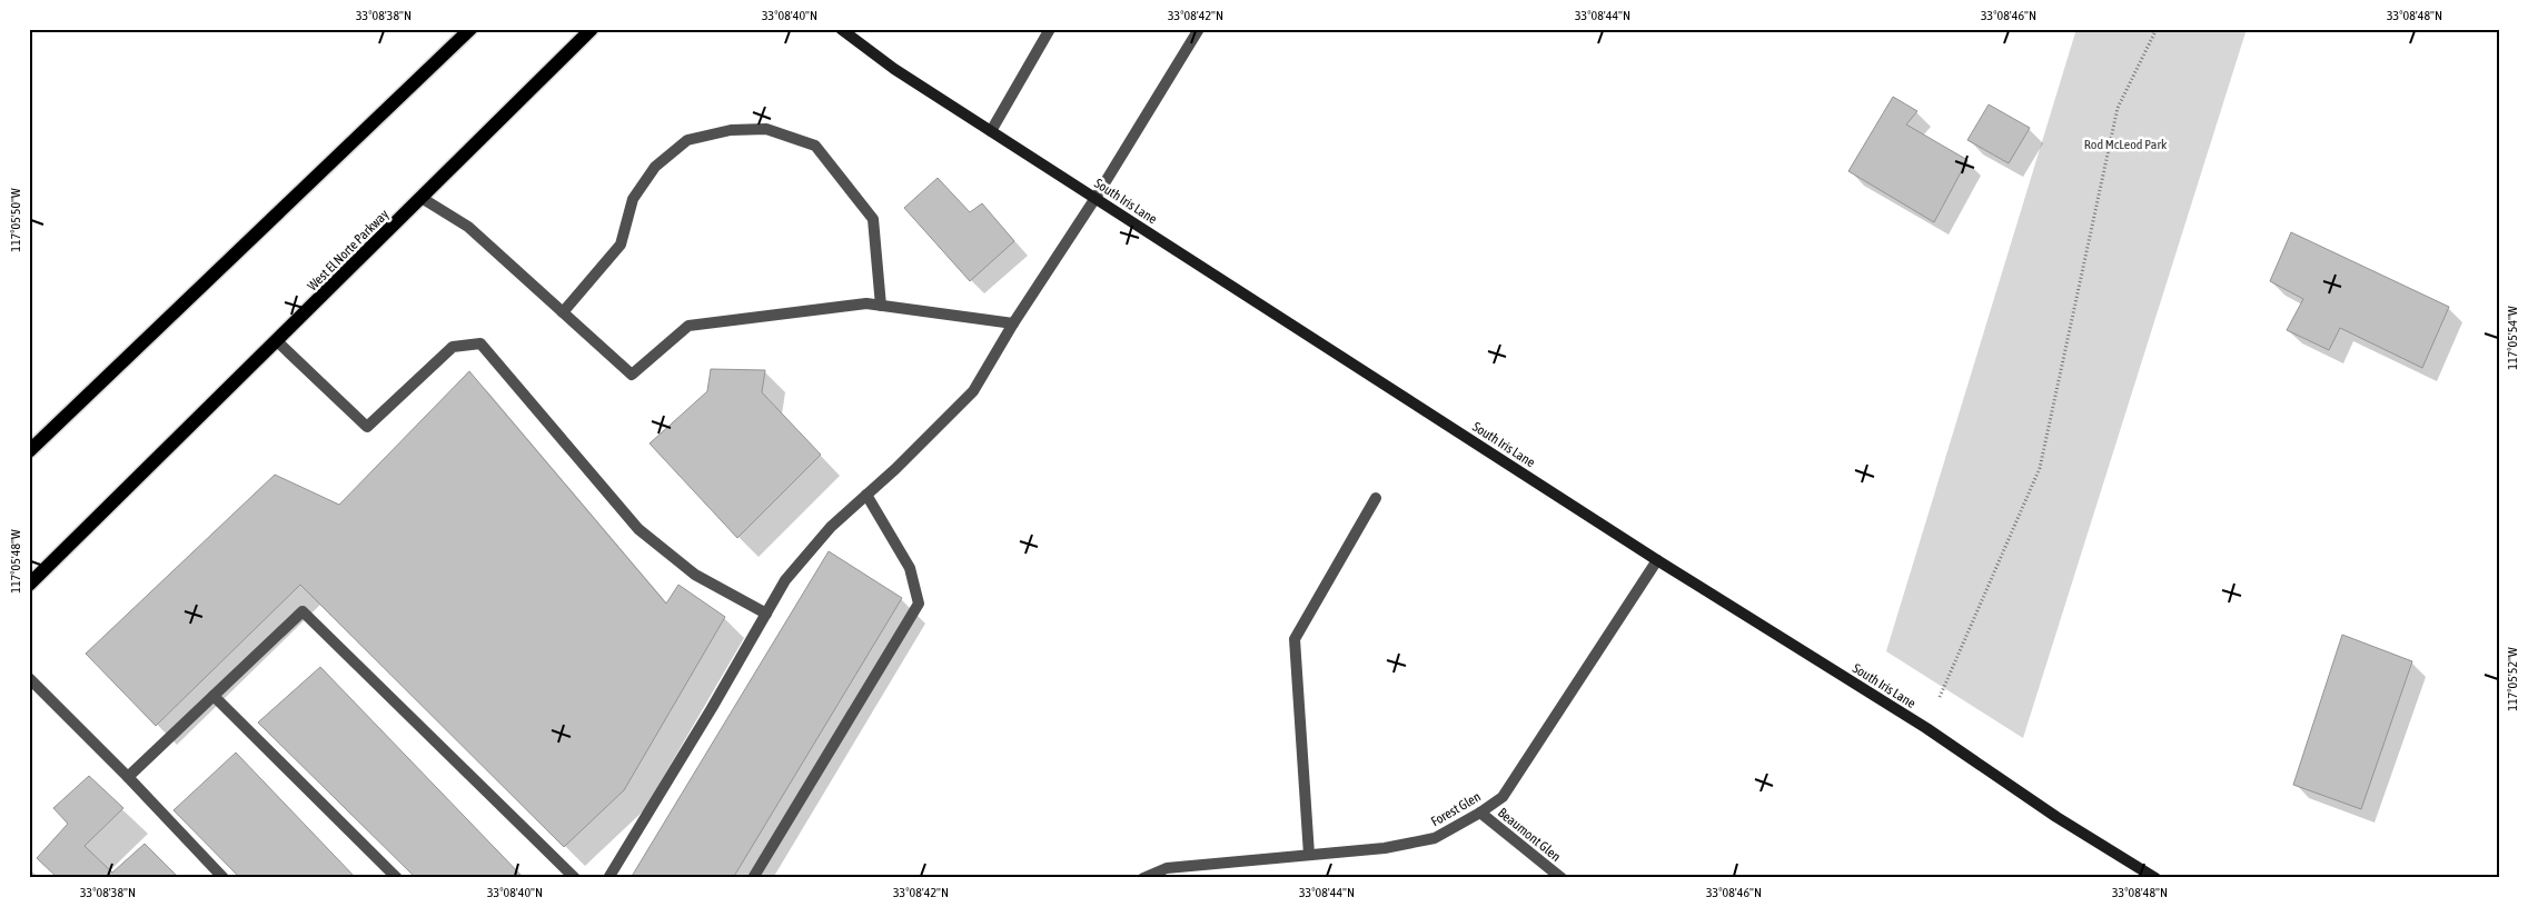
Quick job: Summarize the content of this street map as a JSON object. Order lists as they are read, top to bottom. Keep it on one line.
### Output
{"streets":{"main road":["West El Norte Parkway"],"street":["South Iris Lane","Forest Glen","Beaumont Glen"]},"crossings":[["South Iris Lane","Forest Glen"],["Forest Glen","Beaumont Glen"]],"parks":["Rod McLeod Park"],"coordinates":["33°08'38\"N","33°08'40\"N","33°08'42\"N","33°08'44\"N","33°08'46\"N","33°08'48\"N","117°05'50\"W","117°05'54\"W","117°05'48\"W","117°05'52\"W"]}
